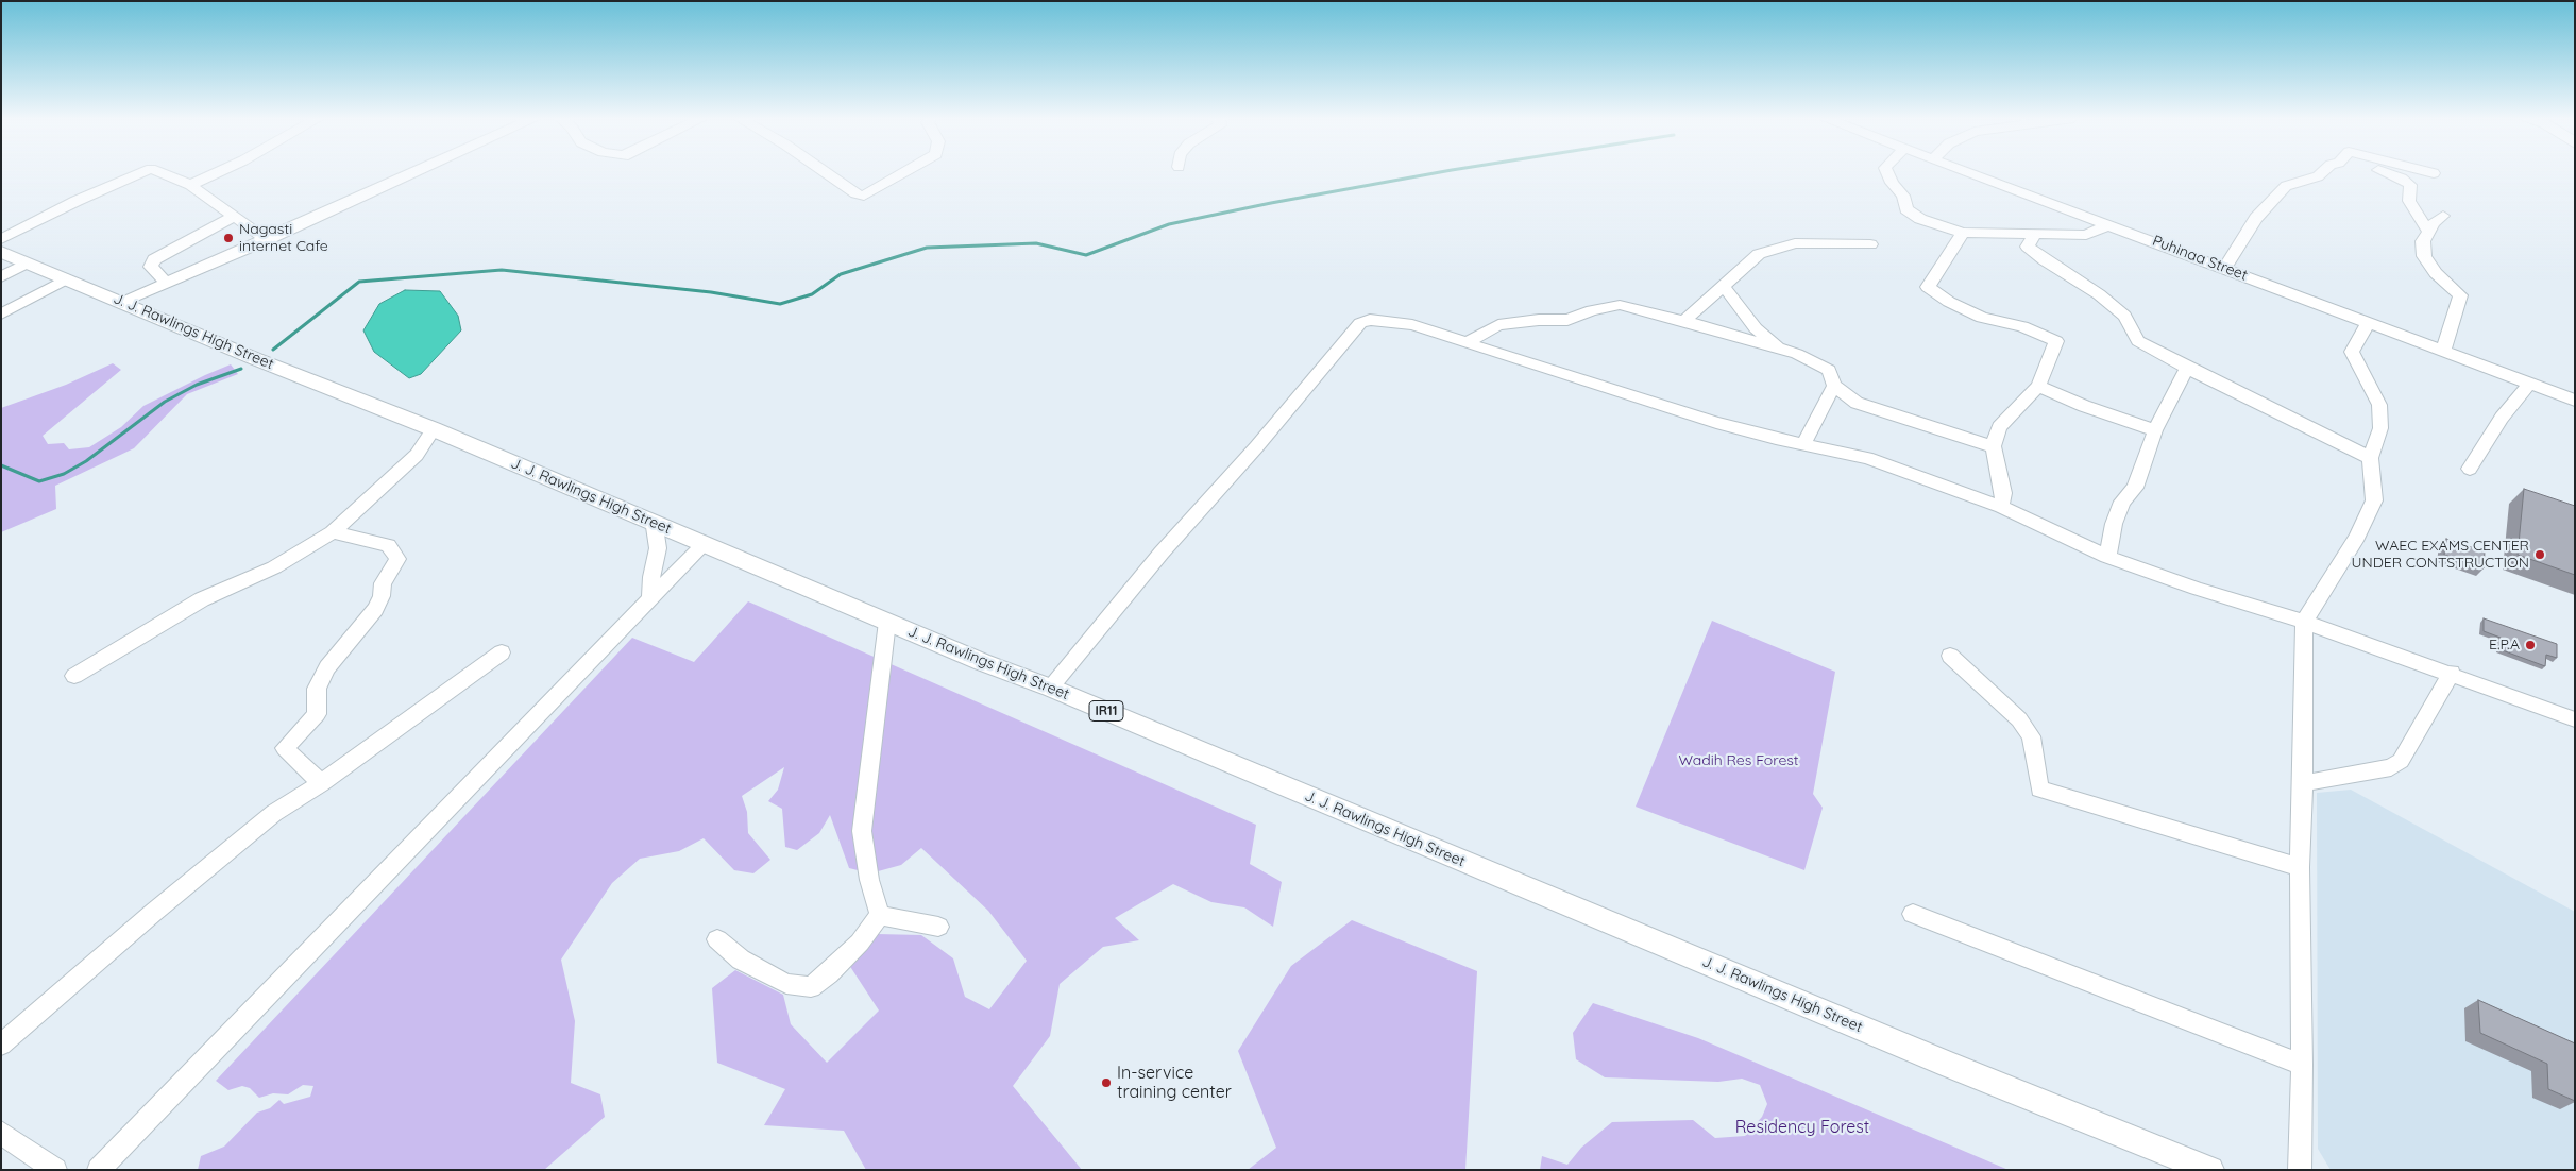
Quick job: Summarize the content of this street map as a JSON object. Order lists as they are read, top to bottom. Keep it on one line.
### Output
{"streets":{"main road":["J. J. Rawlings High Street","IR11"],"street":["Puhinaa Street"]},"parks":["Wadih Res Forest","Residency Forest"],"places":["Nagasti internet Cafe","WAEC EXAMS CENTER UNDER CONTSTRUCTION","E.P.A","In-service training center"]}
